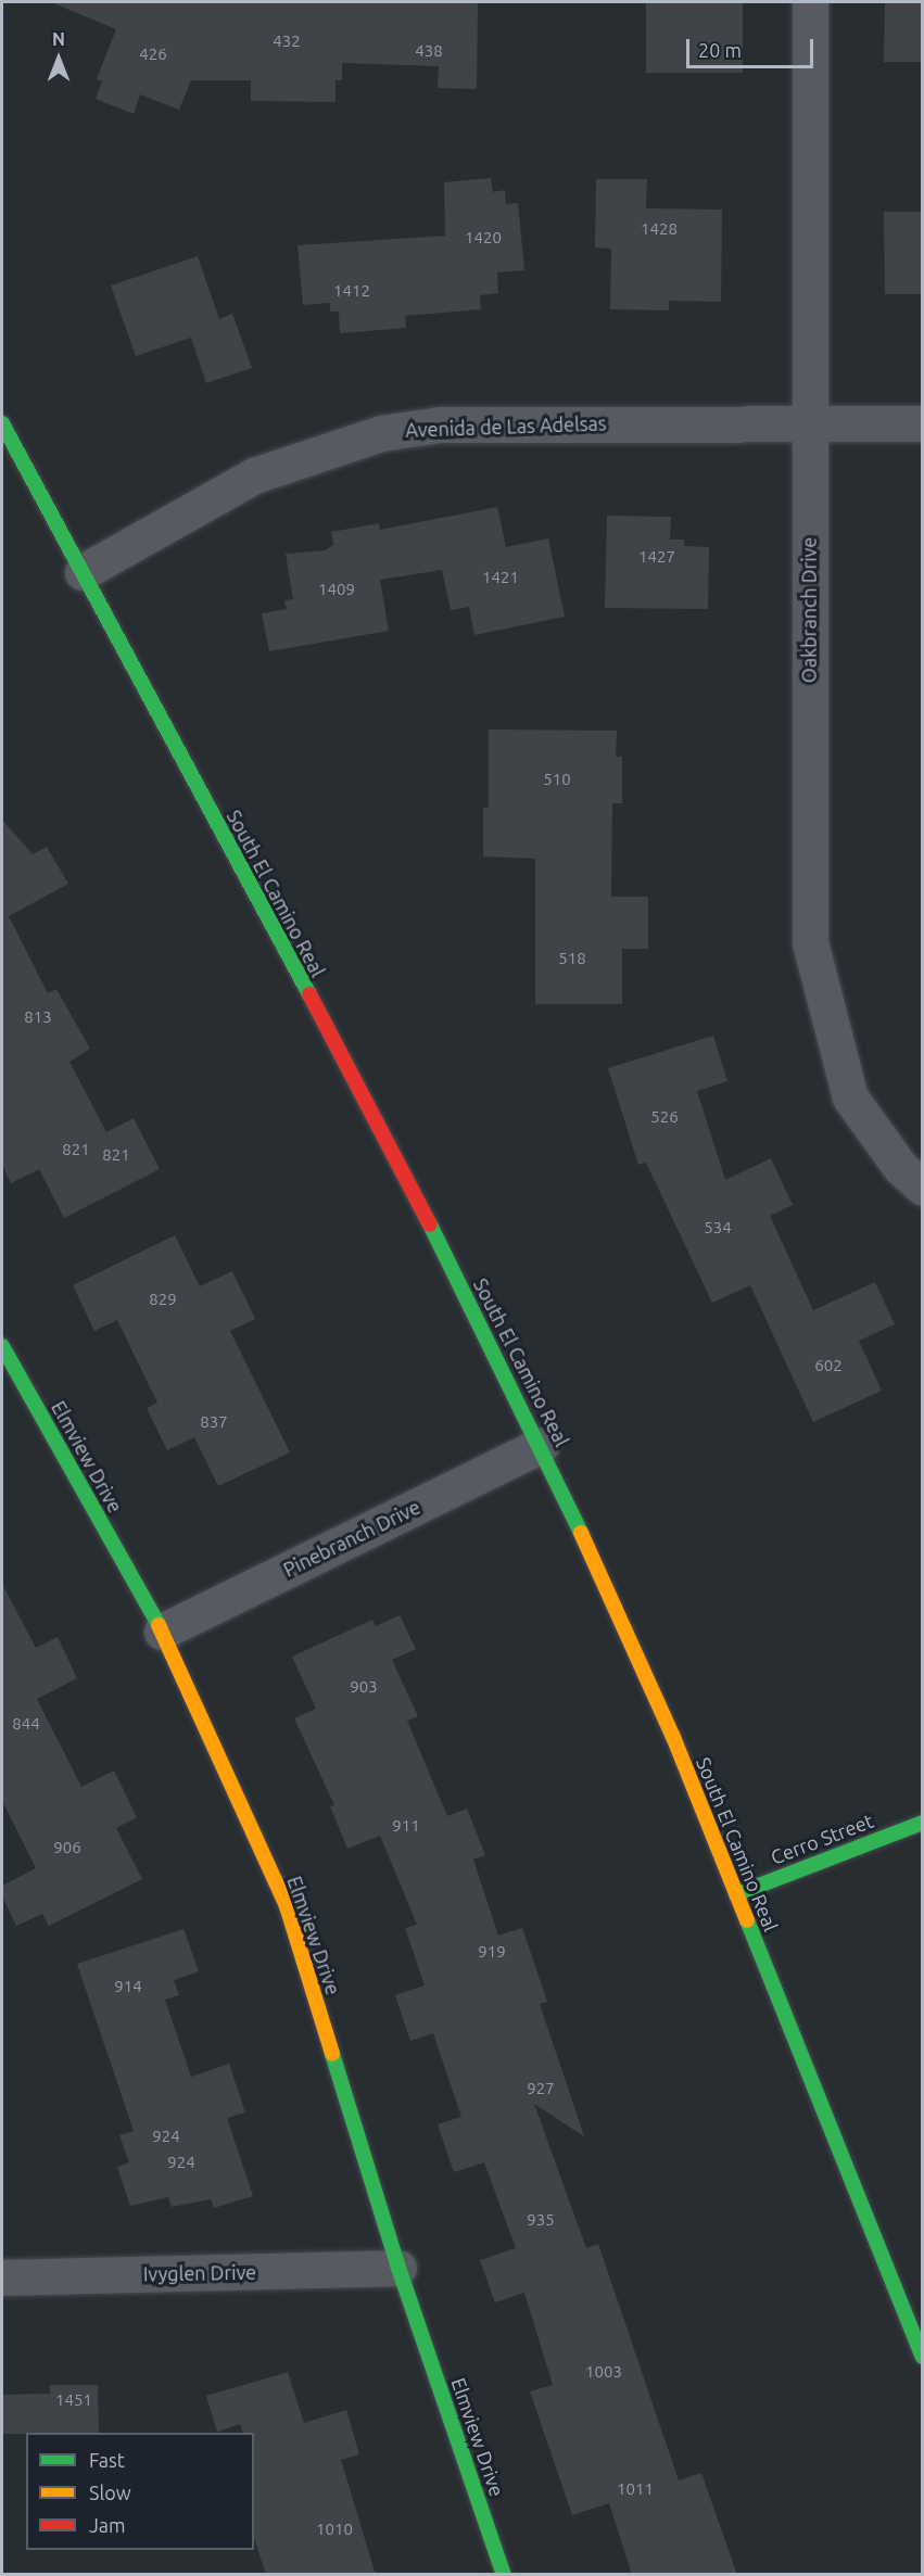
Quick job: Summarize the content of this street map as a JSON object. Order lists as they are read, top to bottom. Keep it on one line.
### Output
{"streets":{"main road":["South El Camino Real","Elmview Drive","Cerro Street"],"street":["Avenida de Las Adelsas","Oakbranch Drive","Pinebranch Drive","Ivyglen Drive"]},"crossings":[["Avenida de Las Adelsas","Oakbranch Drive"],["Avenida de Las Adelsas","South El Camino Real"],["South El Camino Real","Pinebranch Drive"],["South El Camino Real","Cerro Street"],["Elmview Drive","Pinebranch Drive"],["Elmview Drive","Ivyglen Drive"]],"house_numbers":["432","438","426","1428","1420","1412","1427","1421","1409","510","518","813","526","821","821","534","829","602","837","903","844","911","906","919","914","927","924","924","935","1003","1451","1011","1010"],"legend":["Fast","Slow","Jam"],"scale_bar":"20 m","north":"top"}
